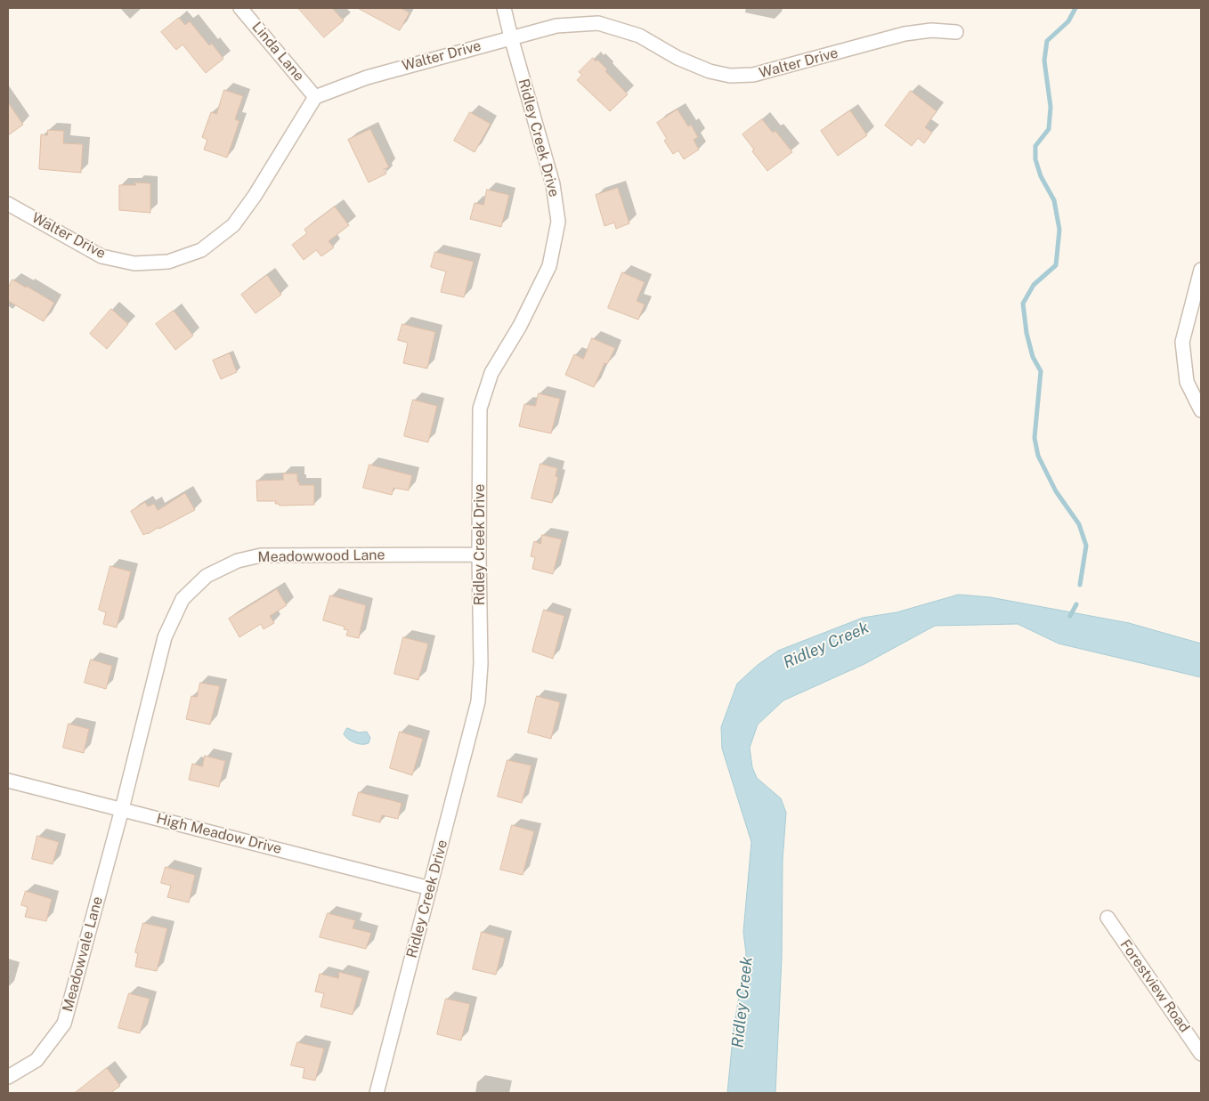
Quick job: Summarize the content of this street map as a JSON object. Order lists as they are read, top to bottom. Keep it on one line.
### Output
{"streets":{"street":["Linda Lane","Walter Drive","Ridley Creek Drive","Meadowwood Lane","High Meadow Drive","Meadowvale Lane","Forestview Road"]},"crossings":[["Linda Lane","Walter Drive"],["Walter Drive","Ridley Creek Drive"],["Ridley Creek Drive","Meadowwood Lane"],["Ridley Creek Drive","High Meadow Drive"],["Meadowwood Lane","High Meadow Drive"],["Meadowwood Lane","Meadowvale Lane"],["High Meadow Drive","Meadowvale Lane"]],"water":["Ridley Creek"]}
